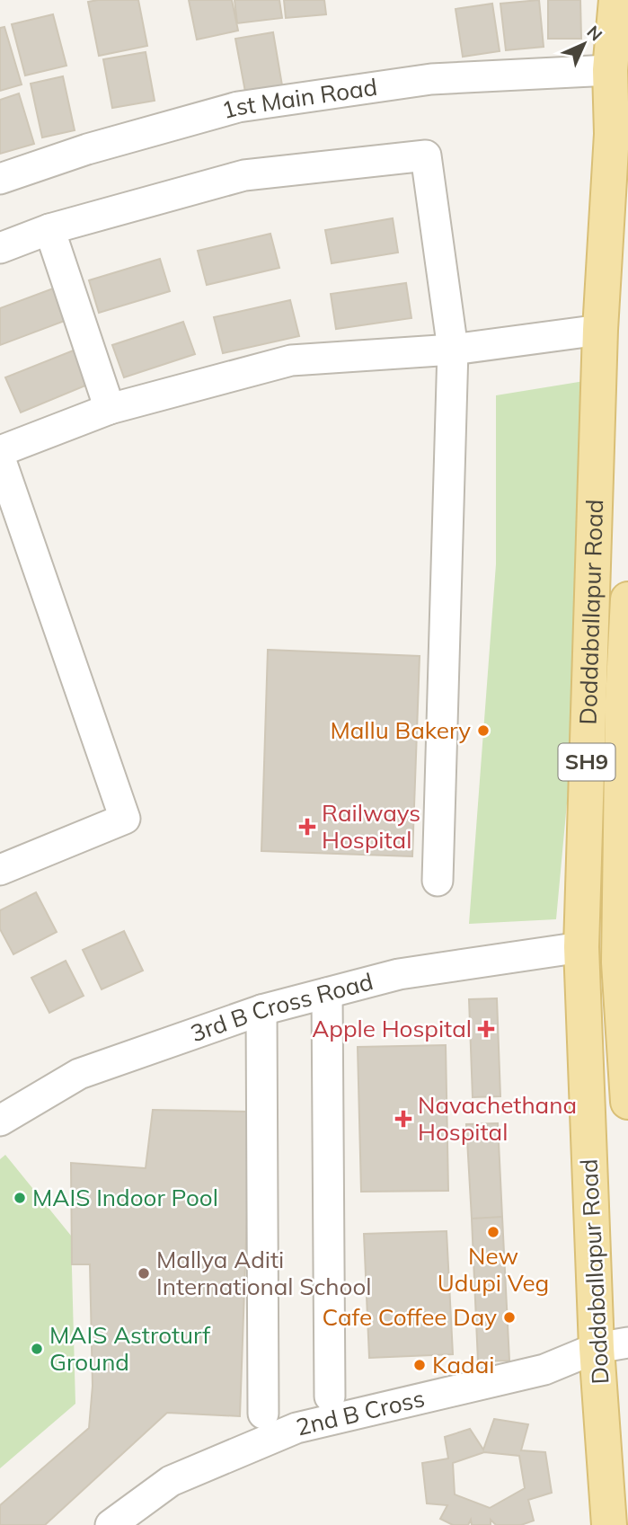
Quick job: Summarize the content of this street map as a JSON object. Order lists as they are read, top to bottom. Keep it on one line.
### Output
{"streets":{"main road":["Doddaballapur Road","SH9"],"street":["1st Main Road","3rd B Cross Road","2nd B Cross"]},"crossings":[["1st Main Road","Doddaballapur Road"],["Doddaballapur Road","3rd B Cross Road"],["Doddaballapur Road","2nd B Cross"]],"places":{"other":["Mallu Bakery","MAIS Indoor Pool","New Udupi Veg","Mallya Aditi International School","Cafe Coffee Day","MAIS Astroturf Ground","Kadai"],"health":["Railways Hospital","Apple Hospital","Navachethana Hospital"]},"north":"top right"}
